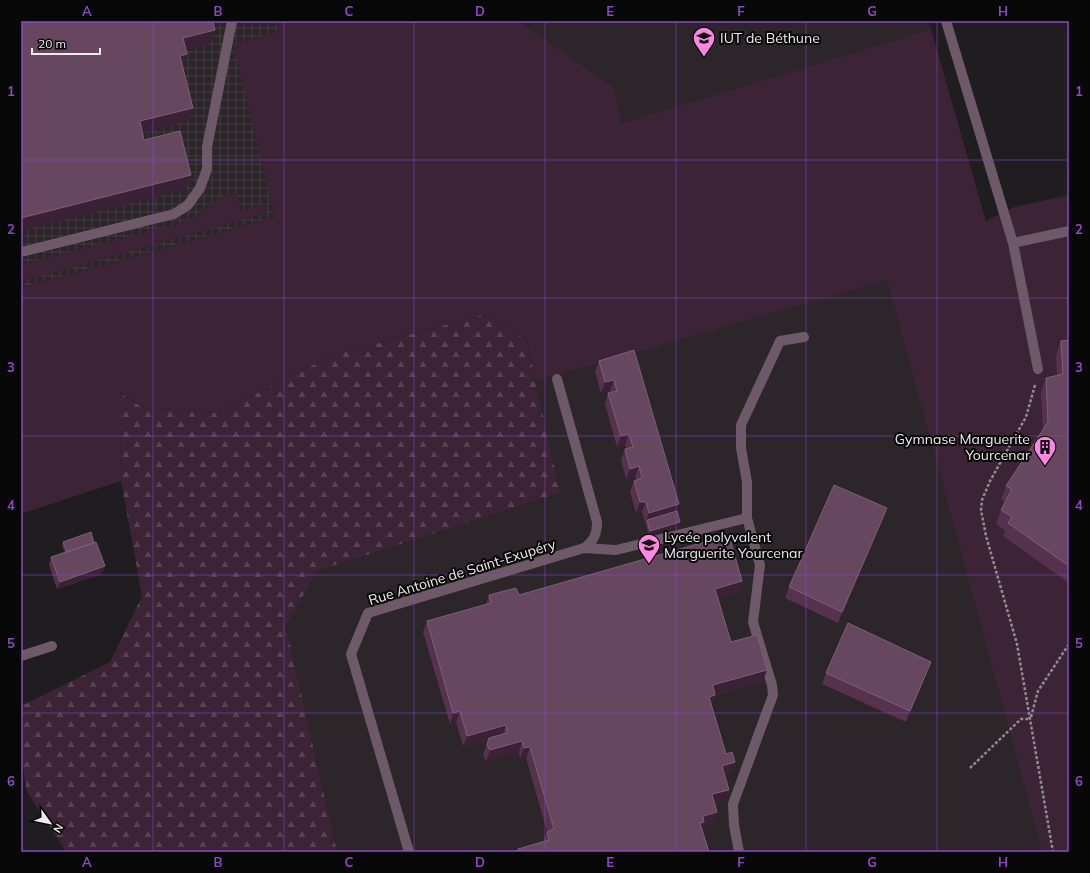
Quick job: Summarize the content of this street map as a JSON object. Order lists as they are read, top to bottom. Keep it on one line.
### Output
{"streets":{"street":["Rue Antoine de Saint-Exupéry"]},"places":{"school or university":["IUT de Béthune","Lycée polyvalent Marguerite Yourcenar"],"building":["Gymnase Marguerite Yourcenar"]},"scale_bar":"20 m","north":"bottom right","grid":{"columns":["A","B","C","D","E","F","G","H"],"rows":["1","2","3","4","5","6"]}}
